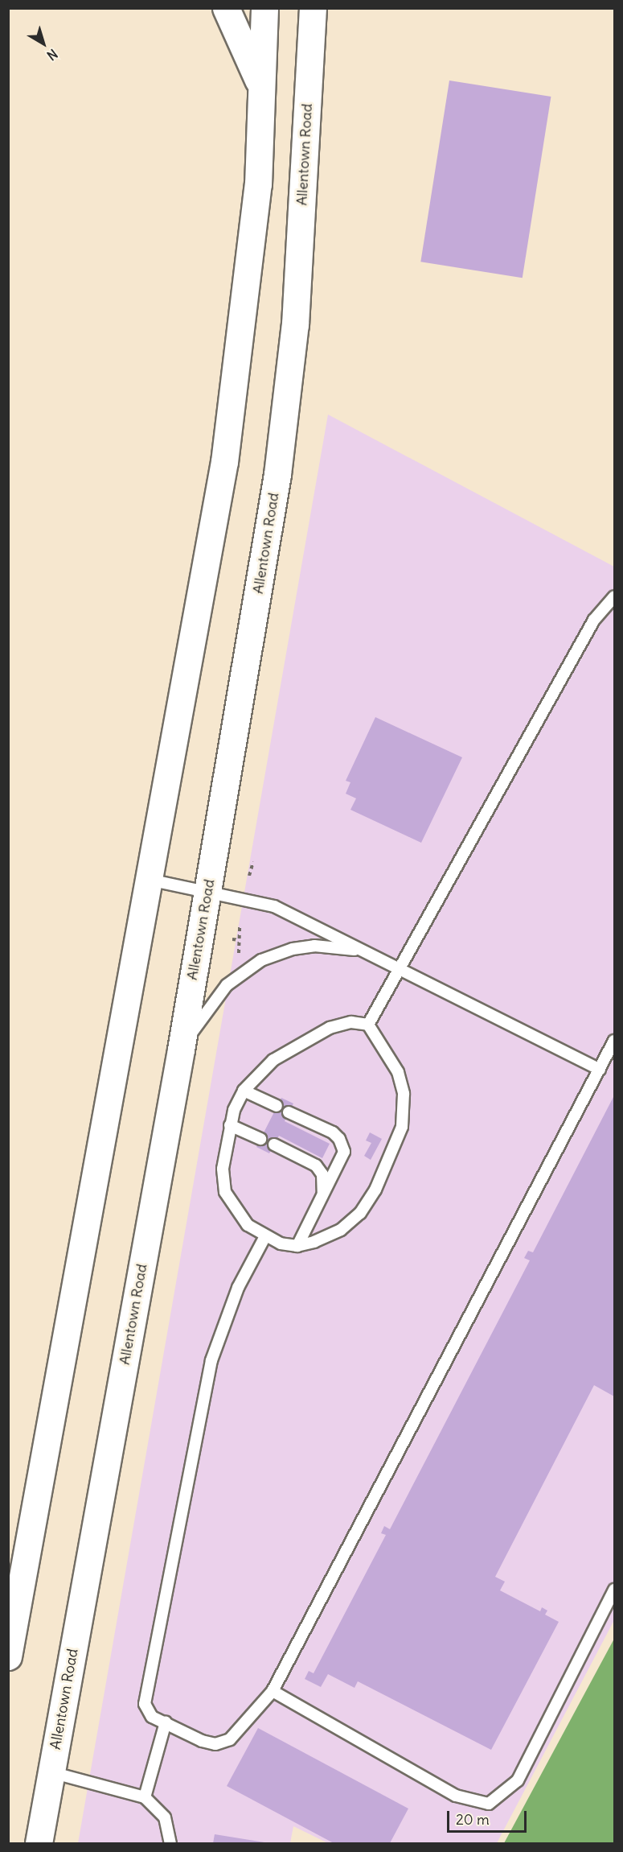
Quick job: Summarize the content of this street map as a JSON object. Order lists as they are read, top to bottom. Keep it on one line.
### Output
{"streets":{"main road":["Allentown Road"]},"scale_bar":"20 m","north":"bottom right"}
